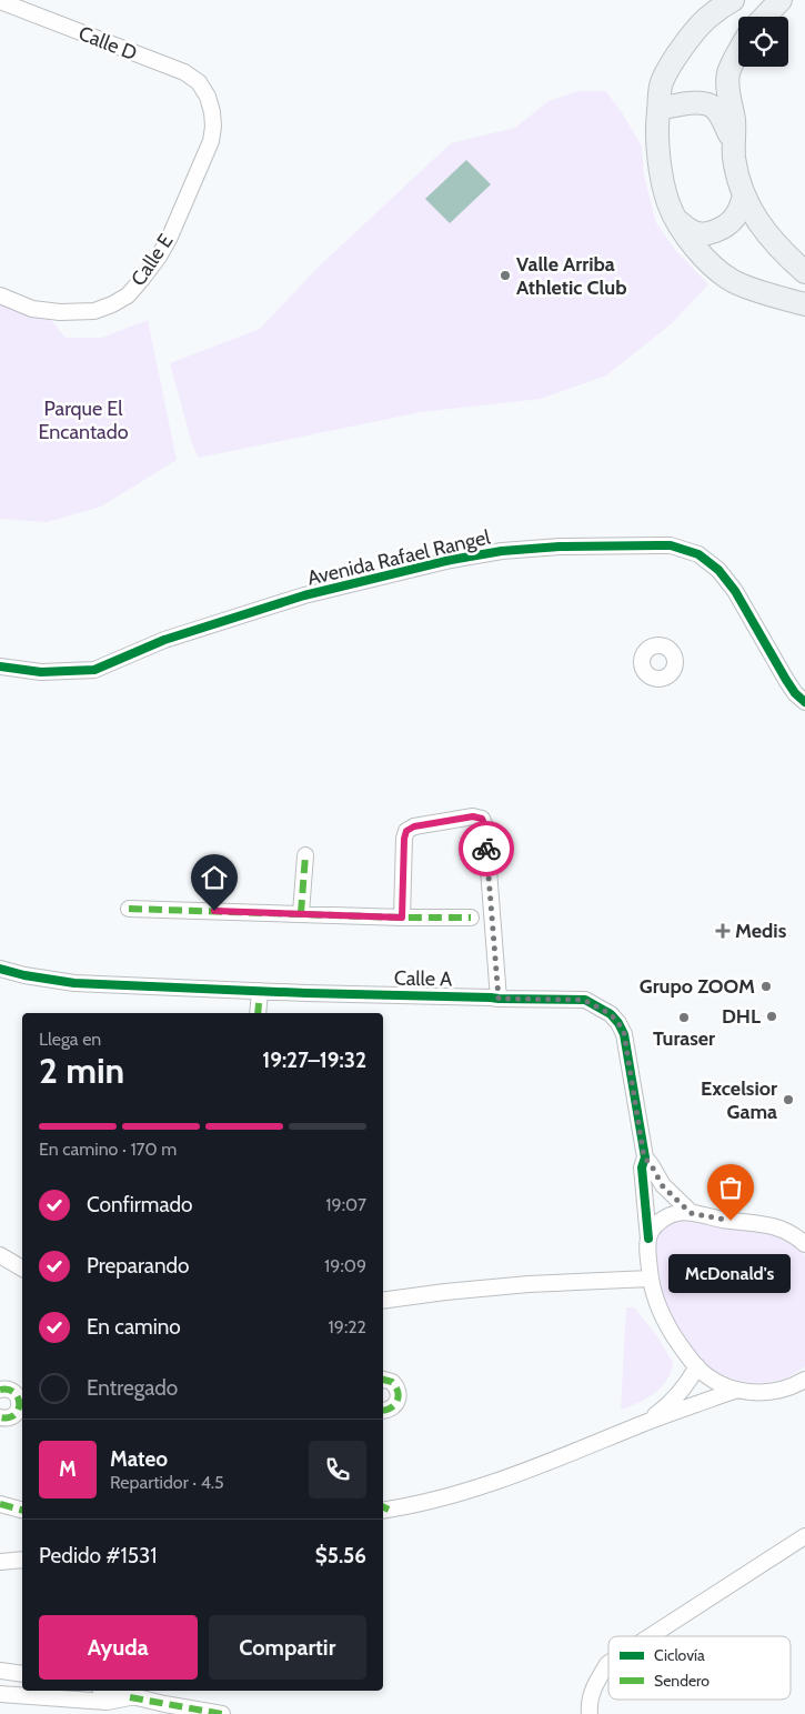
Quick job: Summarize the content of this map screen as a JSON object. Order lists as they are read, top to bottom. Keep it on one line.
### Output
{"streets":{"street":["Calle D","Calle E","Avenida Rafael Rangel","Calle A"]},"crossings":[["Calle D","Calle E"]],"parks":["Parque El Encantado"],"places":{"other":["Valle Arriba Athletic Club","Grupo ZOOM","DHL","Turaser","Excelsior Gama","McDonald's"],"health":["Medis"]},"legend":["Ciclovía","Sendero"],"page":{"heading":["2 min","Llega en","19:27–19:32"],"panel":["Mateo","Repartidor · 4.5","Pedido #1531","$5.56"],"bar":"En camino · 170 m","list":[["Confirmado","19:07"],["Preparando","19:09"],["En camino","19:22"],"Entregado"],"bubble":"McDonald's","round":"M","buttons":["Ayuda","Compartir"]}}
